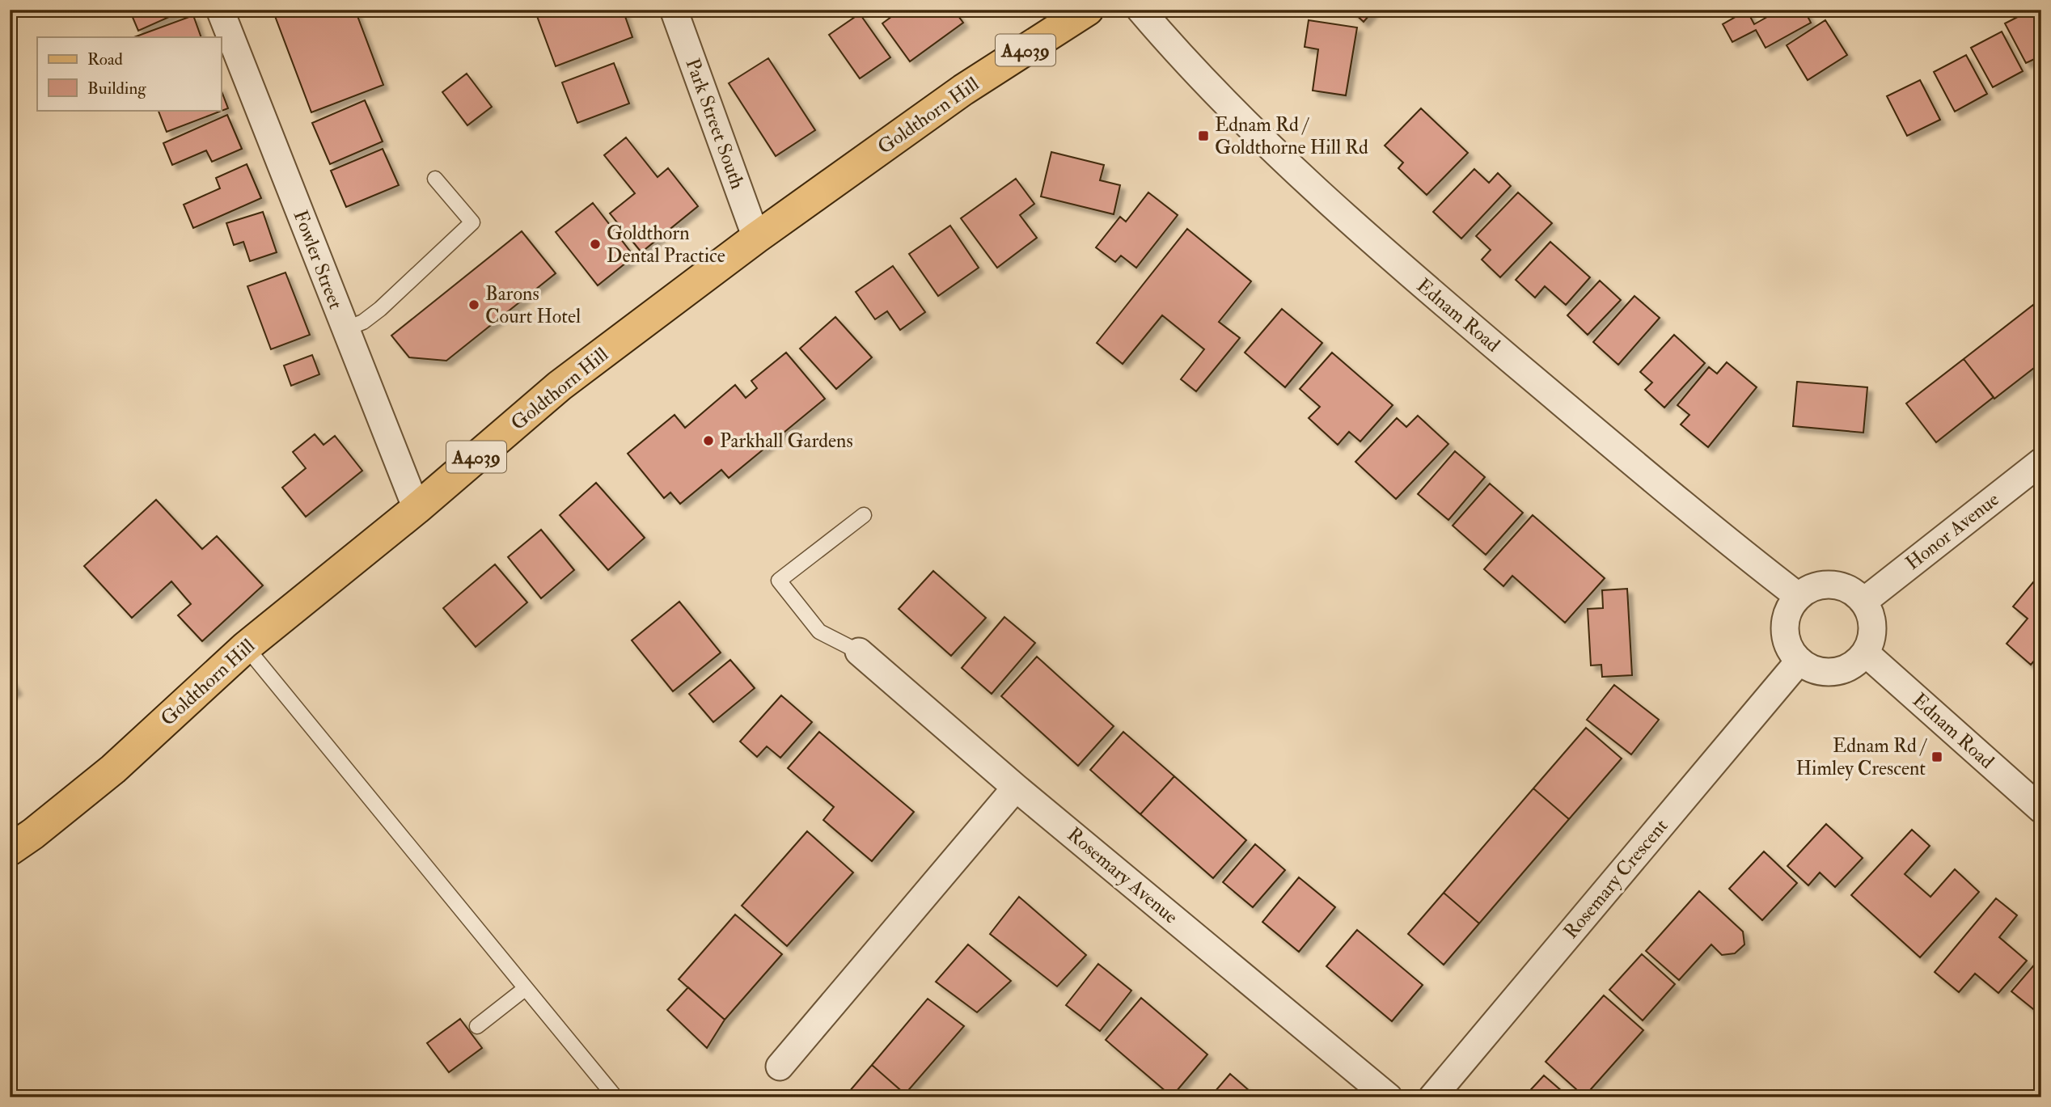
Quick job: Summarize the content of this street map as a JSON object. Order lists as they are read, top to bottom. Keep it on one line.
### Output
{"streets":{"main road":["A4039","Goldthorn Hill"],"street":["Park Street South","Fowler Street","Ednam Road","Honor Avenue","Rosemary Avenue","Rosemary Crescent"]},"crossings":[["Goldthorn Hill","Park Street South"],["Goldthorn Hill","Fowler Street"],["Ednam Road","Honor Avenue"],["Ednam Road","Rosemary Crescent"],["Honor Avenue","Rosemary Crescent"]],"places":{"transit":["Ednam Rd / Goldthorne Hill Rd","Ednam Rd / Himley Crescent"],"other":["Goldthorn Dental Practice","Barons Court Hotel","Parkhall Gardens"]},"legend":["Road","Building"]}
